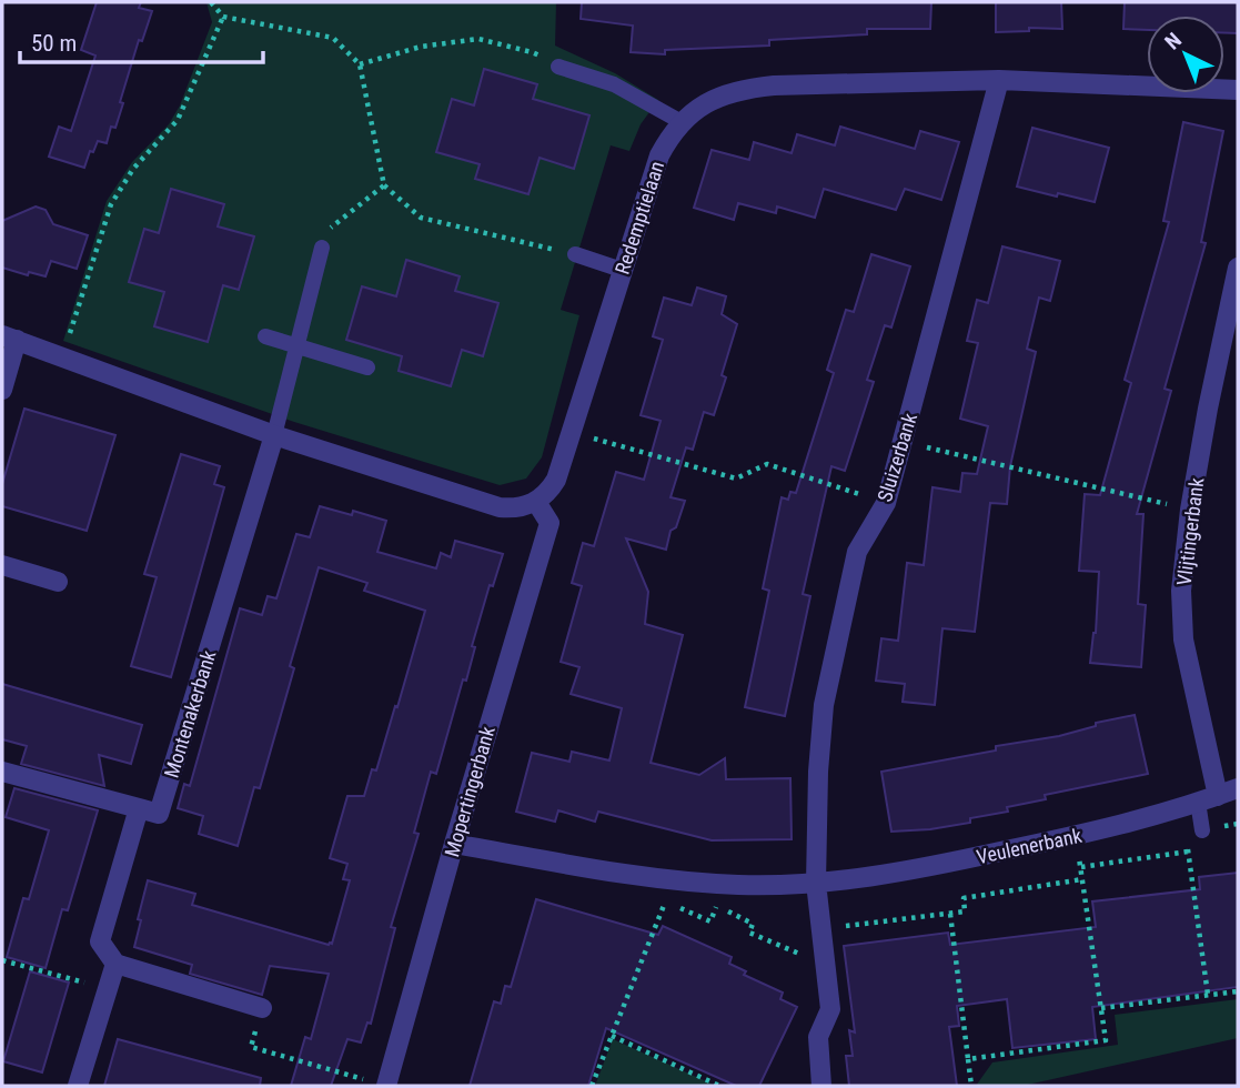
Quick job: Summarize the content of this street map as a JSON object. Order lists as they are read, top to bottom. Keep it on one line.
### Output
{"streets":{"street":["Redemptielaan","Sluizerbank","Vlijtingerbank","Montenakerbank","Mopertingerbank","Veulenerbank"]},"crossings":[["Redemptielaan","Sluizerbank"],["Redemptielaan","Mopertingerbank"],["Sluizerbank","Veulenerbank"],["Vlijtingerbank","Veulenerbank"],["Mopertingerbank","Veulenerbank"]],"scale_bar":"50 m","north":"top left"}
